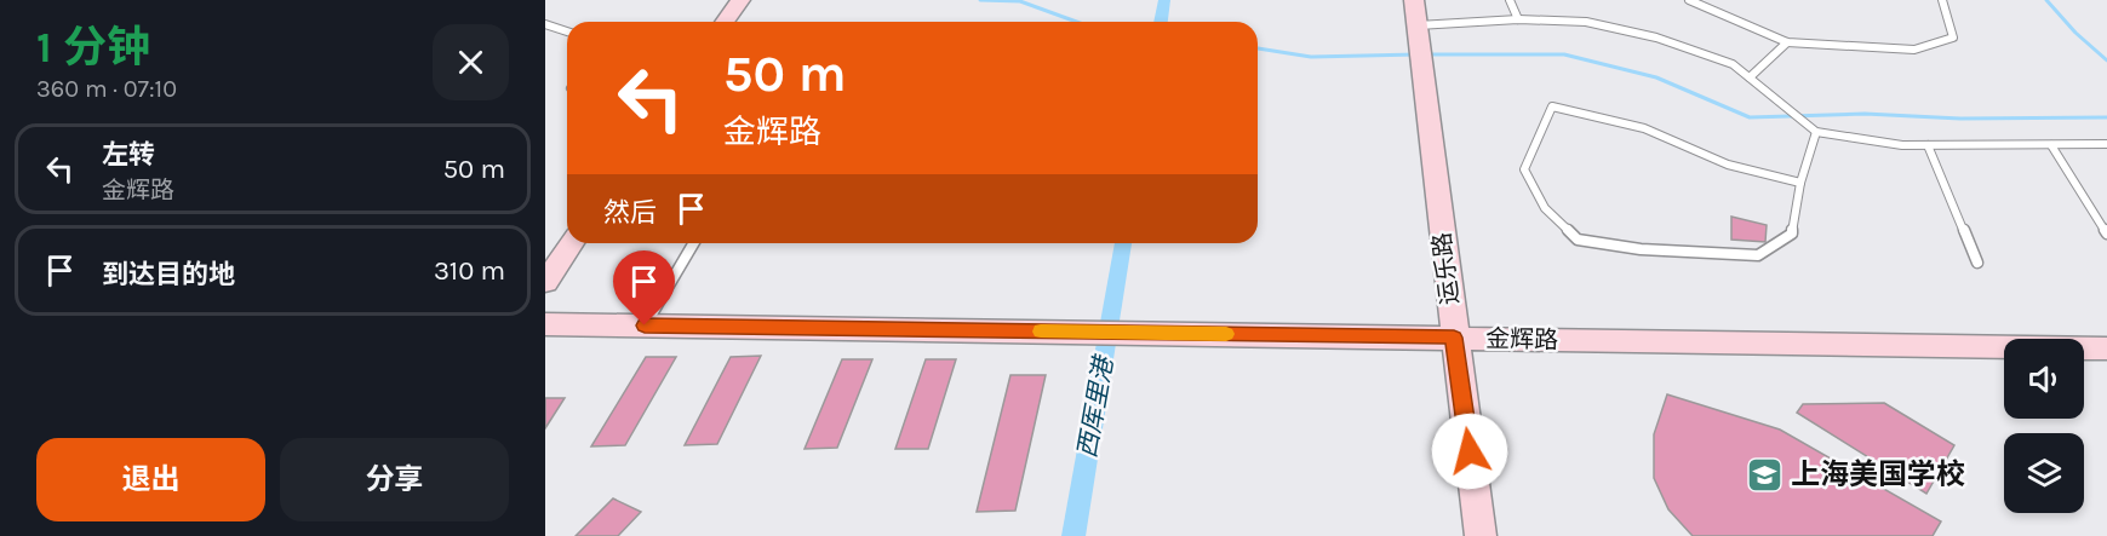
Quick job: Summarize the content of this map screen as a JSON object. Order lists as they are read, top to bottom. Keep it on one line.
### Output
{"streets":{"street":["运乐路","金辉路"]},"crossings":[["运乐路","金辉路"]],"water":["西厍里港"],"places":{"school or university":["上海美国学校"]},"page":{"heading":["1 分钟","360 m · 07:10"],"turn":["50 m","金辉路"],"list":[{"name":"左转","note":"金辉路","value":"50 m"},{"name":"到达目的地","value":"310 m"}],"then":"然后","buttons":["退出","分享"]}}
